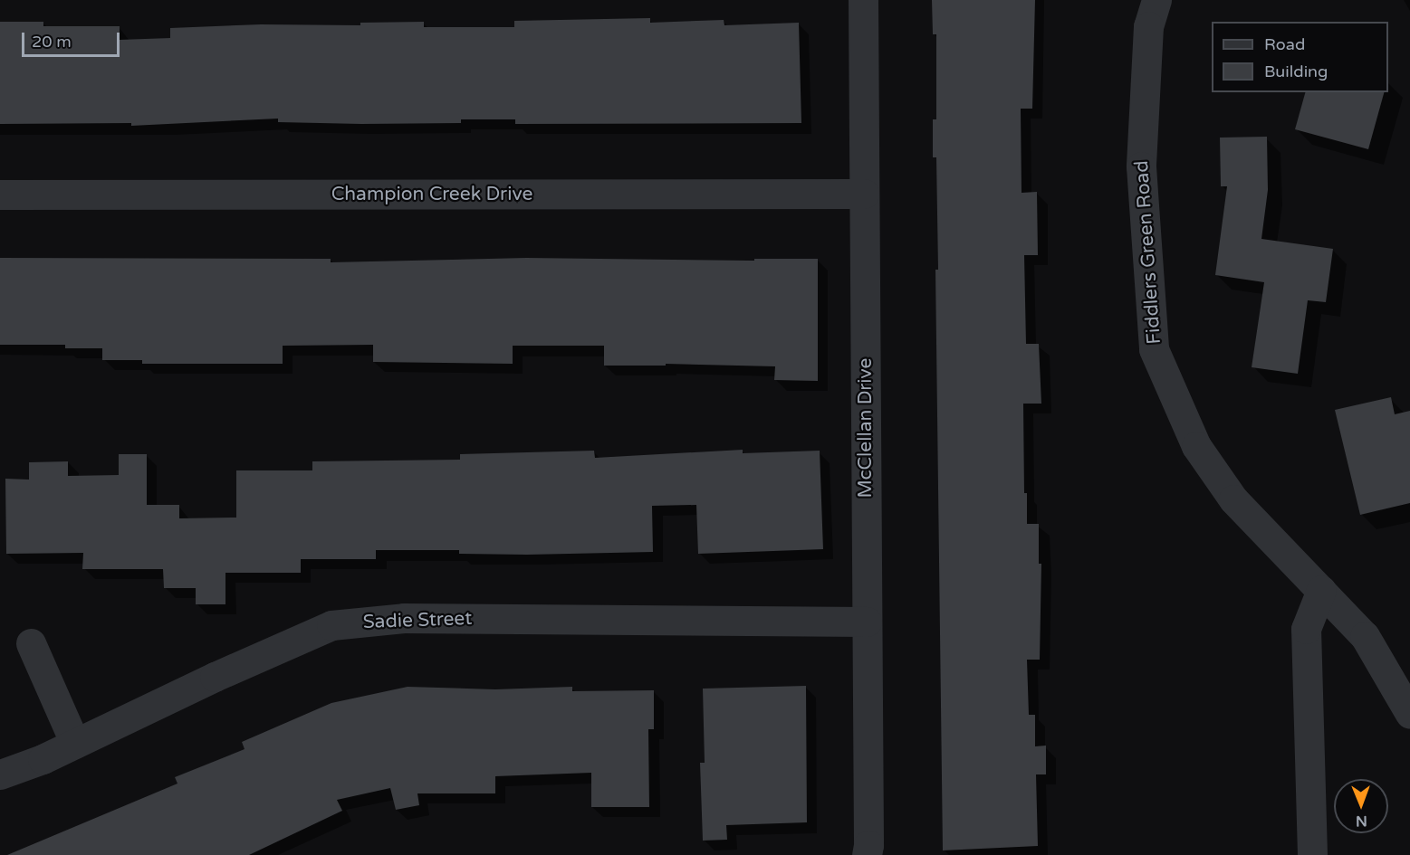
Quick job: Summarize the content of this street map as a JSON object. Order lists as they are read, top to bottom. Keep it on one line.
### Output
{"streets":{"street":["Champion Creek Drive","Fiddlers Green Road","McClellan Drive","Sadie Street"]},"crossings":[["Champion Creek Drive","McClellan Drive"],["McClellan Drive","Sadie Street"]],"legend":["Road","Building"],"scale_bar":"20 m","north":"bottom"}
